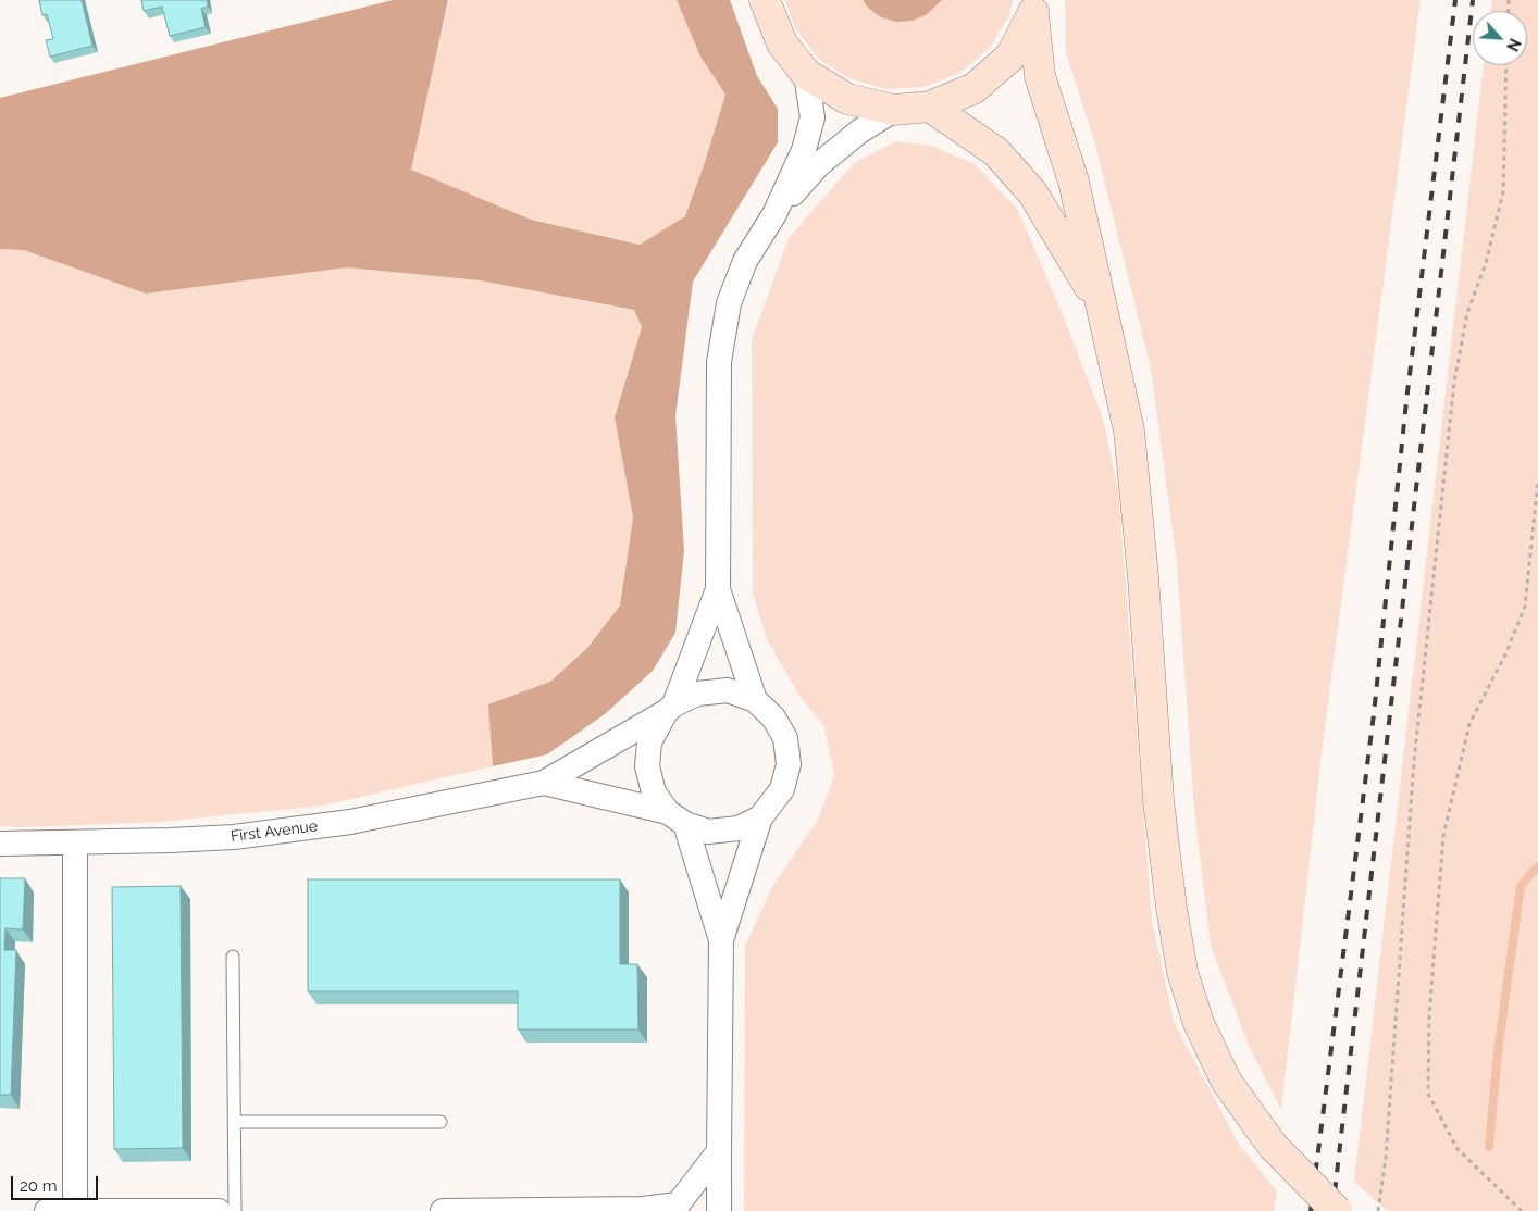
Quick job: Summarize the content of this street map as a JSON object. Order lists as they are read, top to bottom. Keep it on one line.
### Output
{"streets":{"street":["First Avenue"]},"scale_bar":"20 m","north":"bottom right"}
